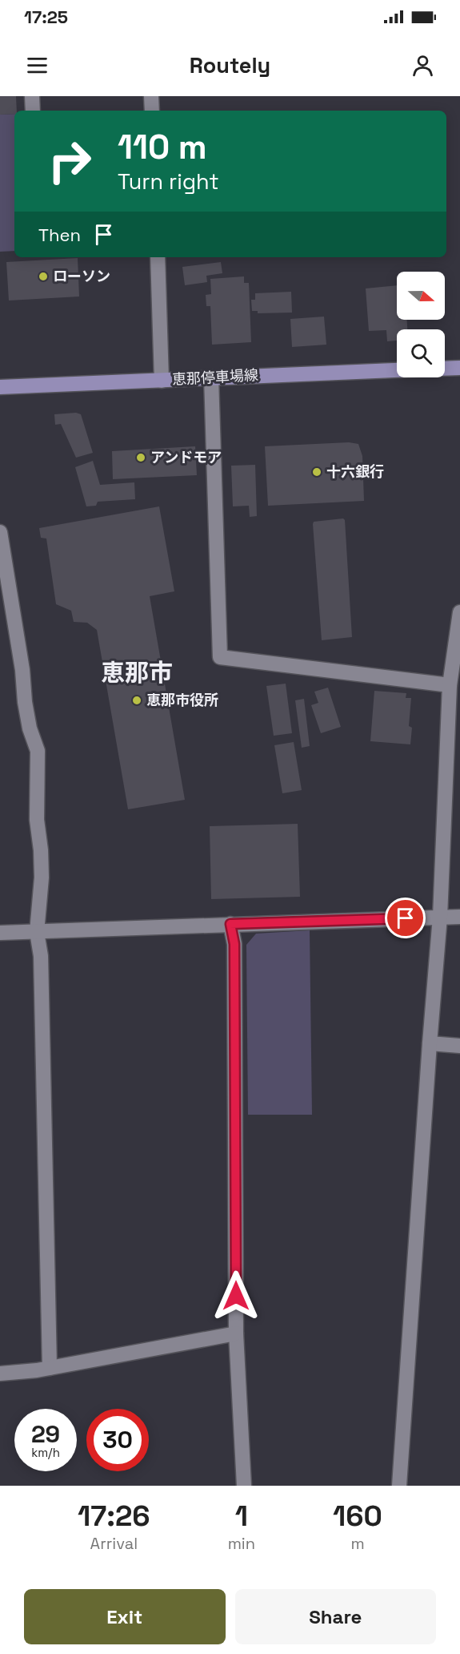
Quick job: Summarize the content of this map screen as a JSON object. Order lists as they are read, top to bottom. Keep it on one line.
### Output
{"streets":{"main road":["恵那停車場線"]},"districts":["恵那市"],"places":["ローソン","アンドモア","十六銀行","恵那市役所"],"north":"right","page":{"status":"17:25","header":"Routely","turn":["110 m","Turn right"],"then":"Then","speed":"29 km/h","limit":"30","eta":["17:26","Arrival","1","min","160","m"],"buttons":["Exit","Share"]}}
